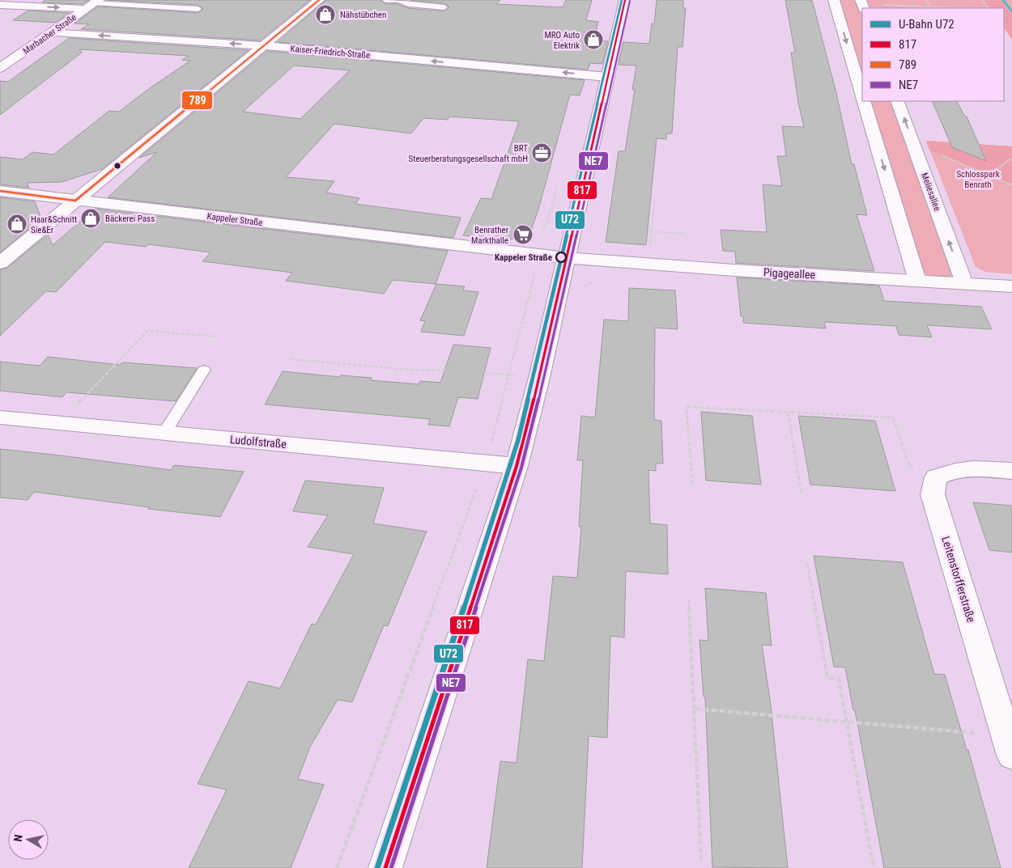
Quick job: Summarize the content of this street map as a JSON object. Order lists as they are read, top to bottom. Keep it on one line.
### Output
{"streets":{"street":["Marbacher Straße","Kaiser-Friedrich-Straße","Meliesallee","Kappeler Straße","Pigageallee","Ludolfstraße","Leitenstorfferstraße"]},"crossings":[["Marbacher Straße","Kaiser-Friedrich-Straße"],["Meliesallee","Pigageallee"],["Kappeler Straße","Pigageallee"]],"one_way":["Kaiser-Friedrich-Straße"],"parks":["Schlosspark Benrath"],"places":{"shop":["Nähstübchen","MRO Auto Elektrik","Bäckerei Pass","Haar&Schnitt Sie&Er"],"office":["BRT Steuerberatungsgesellschaft mbH"],"supermarket":["Benrather Markthalle"],"other":["Kappeler Straße"]},"lines":["metro line U72","transit line 817","transit line 789","transit line NE7"],"legend":["U-Bahn U72","817","789","NE7"],"north":"left"}
